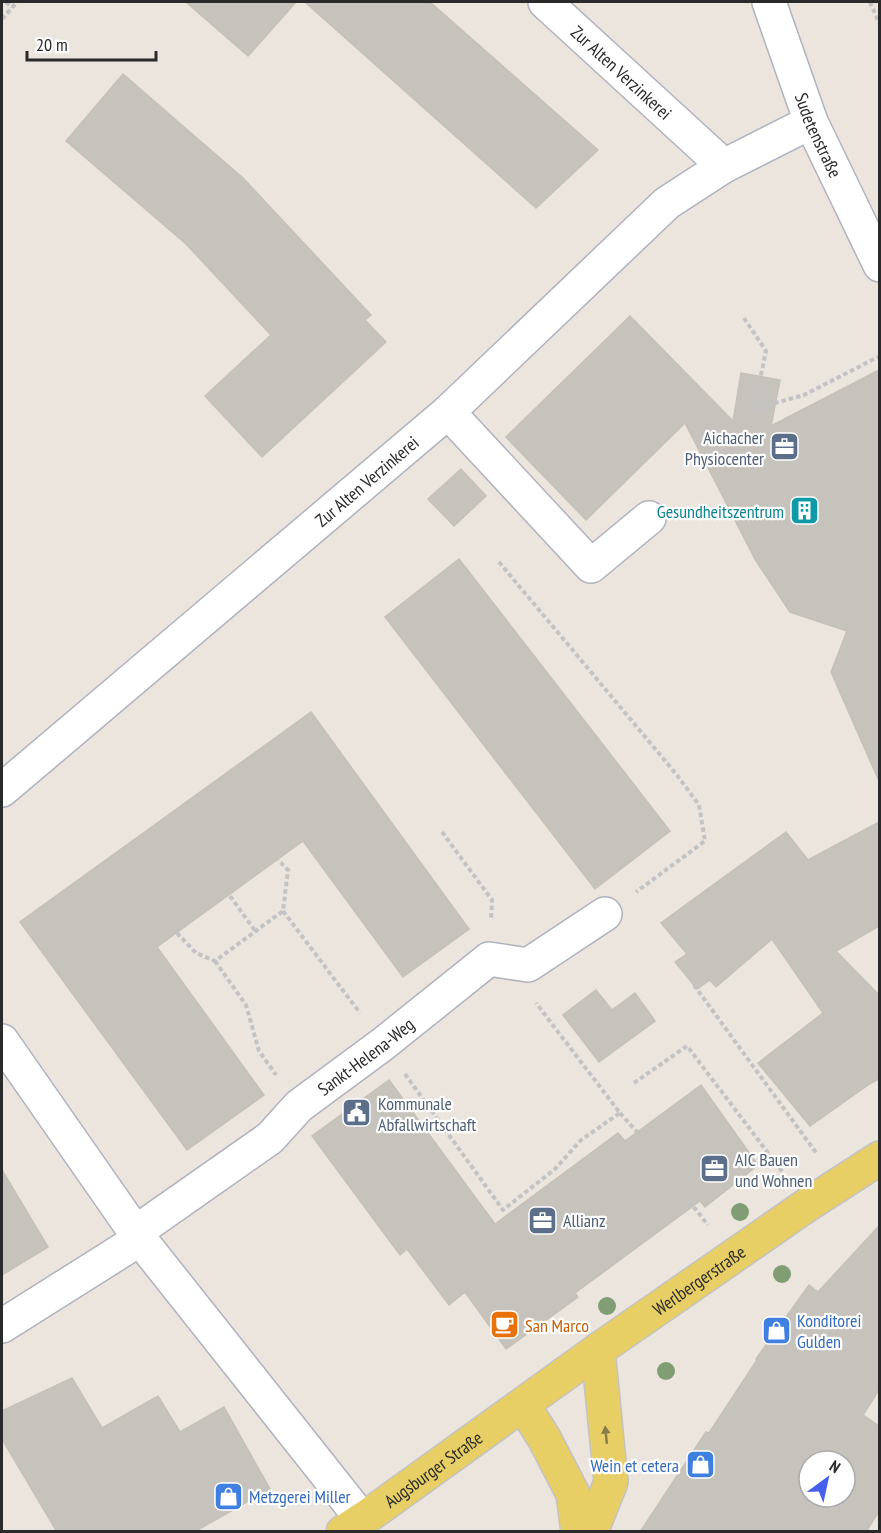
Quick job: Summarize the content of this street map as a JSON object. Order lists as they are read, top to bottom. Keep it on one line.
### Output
{"streets":{"main road":["Werlbergerstraße","Augsburger Straße"],"street":["Zur Alten Verzinkerei","Sudetenstraße","Sankt-Helena-Weg"]},"crossings":[["Zur Alten Verzinkerei","Sudetenstraße"],["Werlbergerstraße","Augsburger Straße"]],"places":{"office":["Aichacher Physiocenter","AIC Bauen und Wohnen","Allianz"],"building":["Gesundheitszentrum"],"public building":["Kommunale Abfallwirtschaft"],"cafe":["San Marco"],"shop":["Konditorei Gulden","Wein et cetera","Metzgerei Miller"]},"scale_bar":"20 m","north":"top right"}
